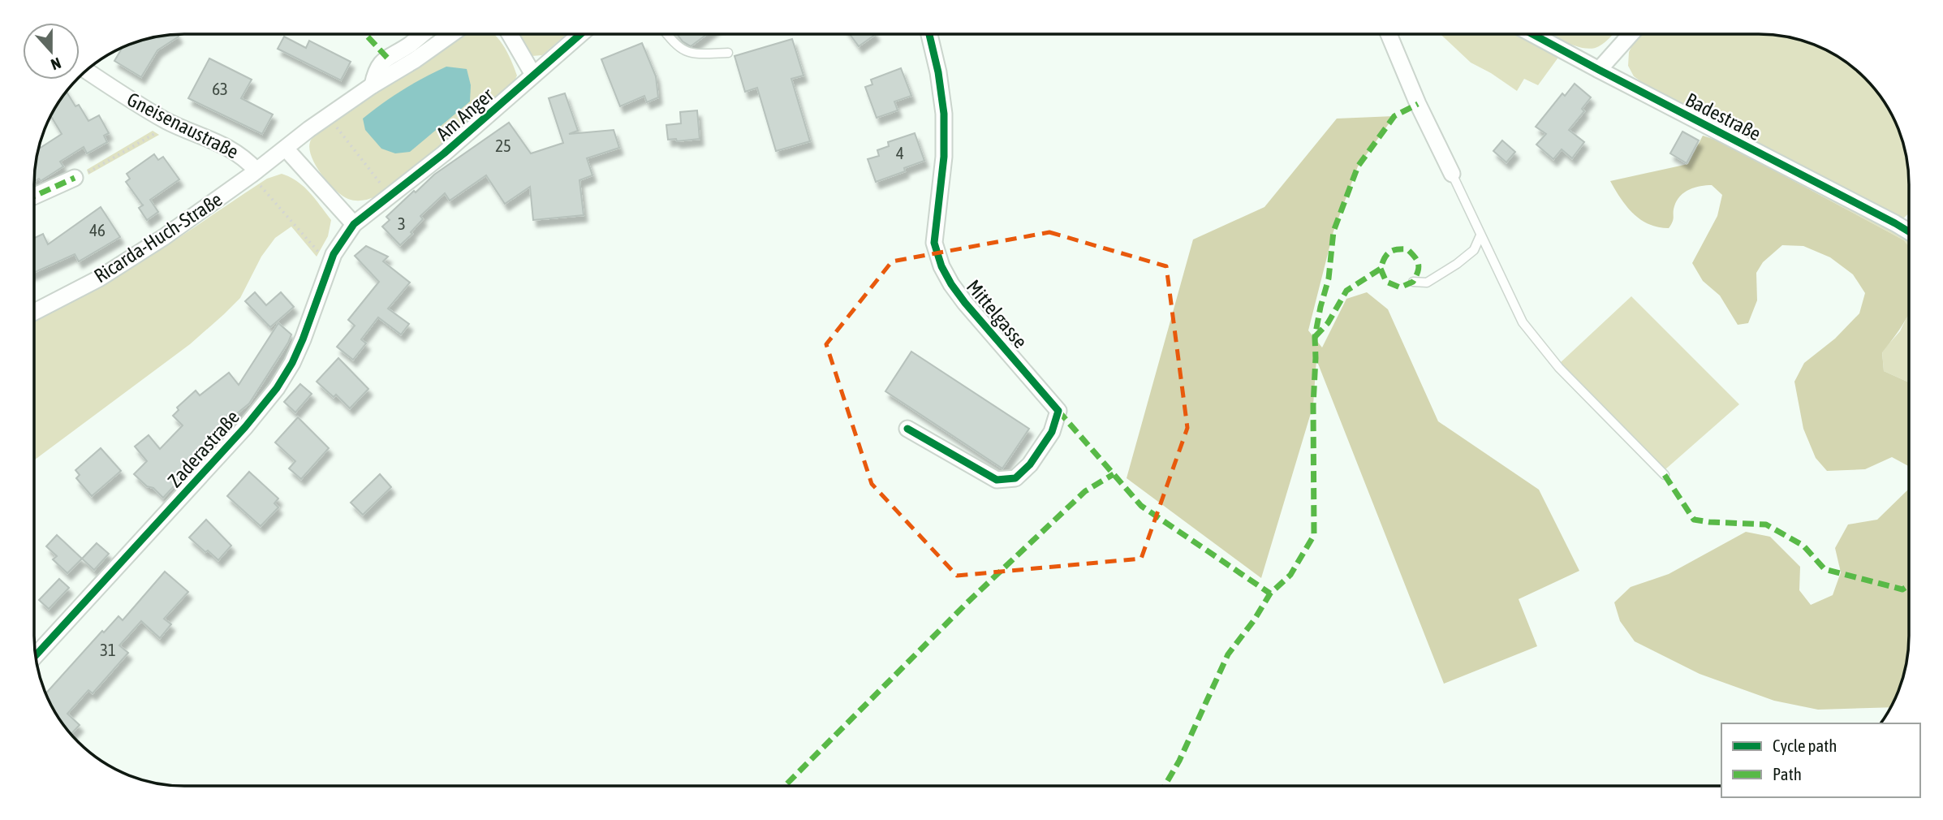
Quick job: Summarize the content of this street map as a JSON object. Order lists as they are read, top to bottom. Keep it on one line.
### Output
{"streets":{"street":["Am Anger","Badestraße","Gneisenaustraße","Ricarda-Huch-Straße","Mittelgasse","Zaderastraße"]},"crossings":[["Am Anger","Zaderastraße"],["Gneisenaustraße","Ricarda-Huch-Straße"]],"house_numbers":["63","25","4","3","46","31"],"legend":["Cycle path","Path"],"north":"bottom"}
